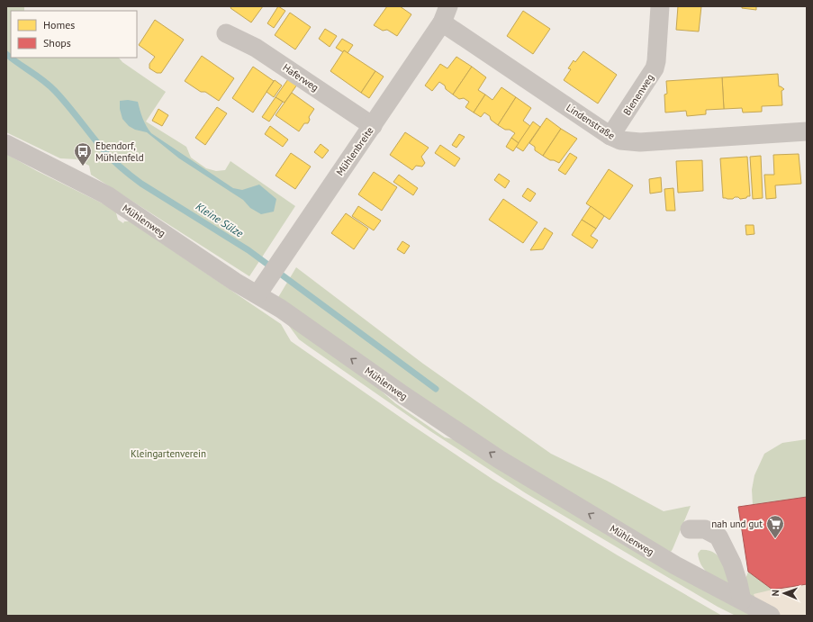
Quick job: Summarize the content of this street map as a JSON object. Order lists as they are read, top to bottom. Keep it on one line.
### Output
{"streets":{"street":["Haferweg","Bienenweg","Lindenstraße","Mühlenbreite","Mühlenweg"]},"crossings":[["Haferweg","Mühlenbreite"],["Bienenweg","Lindenstraße"],["Lindenstraße","Mühlenbreite"],["Mühlenbreite","Mühlenweg"]],"one_way":["Mühlenweg"],"water":["Kleine Sülze"],"parks":["Kleingartenverein"],"places":{"bus stop":["Ebendorf, Mühlenfeld"],"supermarket":["nah und gut"]},"legend":["Homes","Shops"],"north":"left"}
